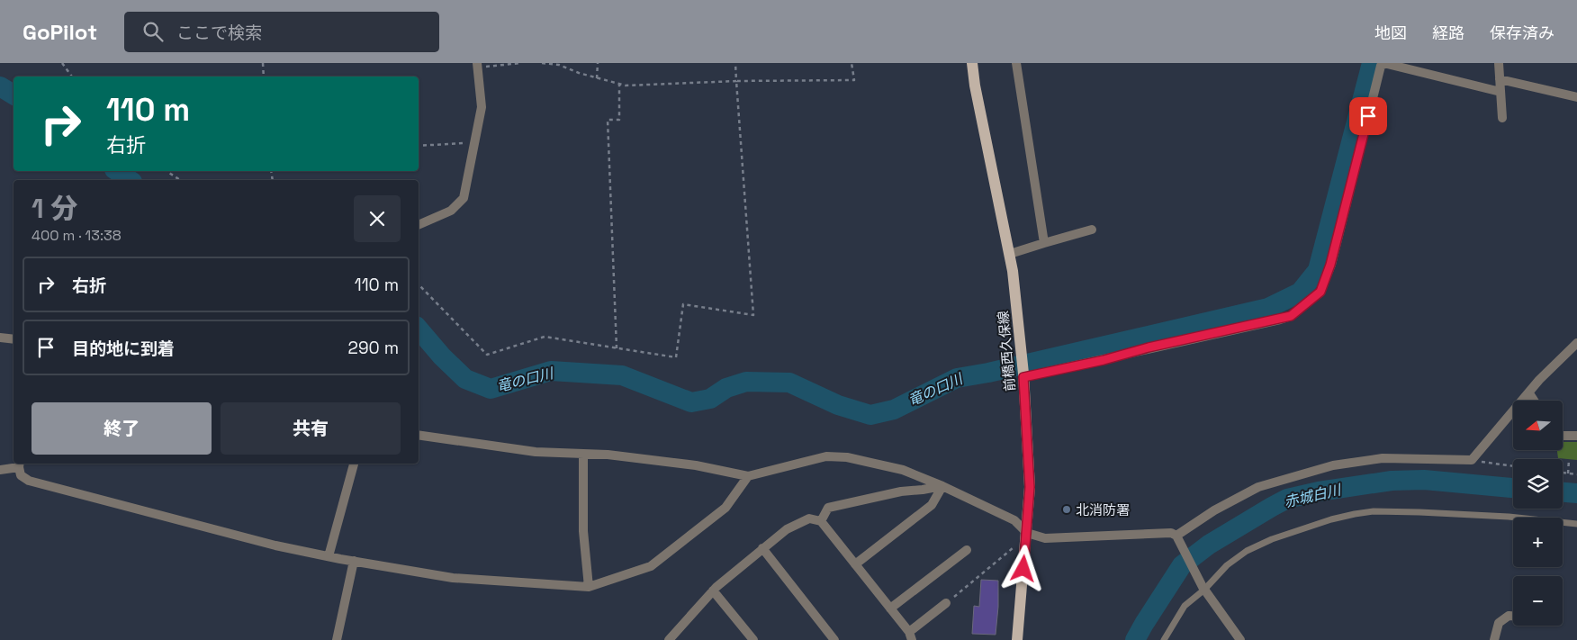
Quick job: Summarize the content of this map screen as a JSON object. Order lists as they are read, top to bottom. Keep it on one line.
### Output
{"streets":{"main road":["前橋西久保線"]},"water":["竜の口川","赤城白川"],"places":["北消防署"],"north":"left","page":{"header":"GoPilot","search":"ここで検索","nav":["地図","経路","保存済み"],"turn":["110 m","右折"],"heading":["1 分","400 m · 13:38"],"list":[{"name":"右折","value":"110 m"},{"name":"目的地に到着","value":"290 m"}],"buttons":["終了","共有"],"map_buttons":["+","−"]}}
